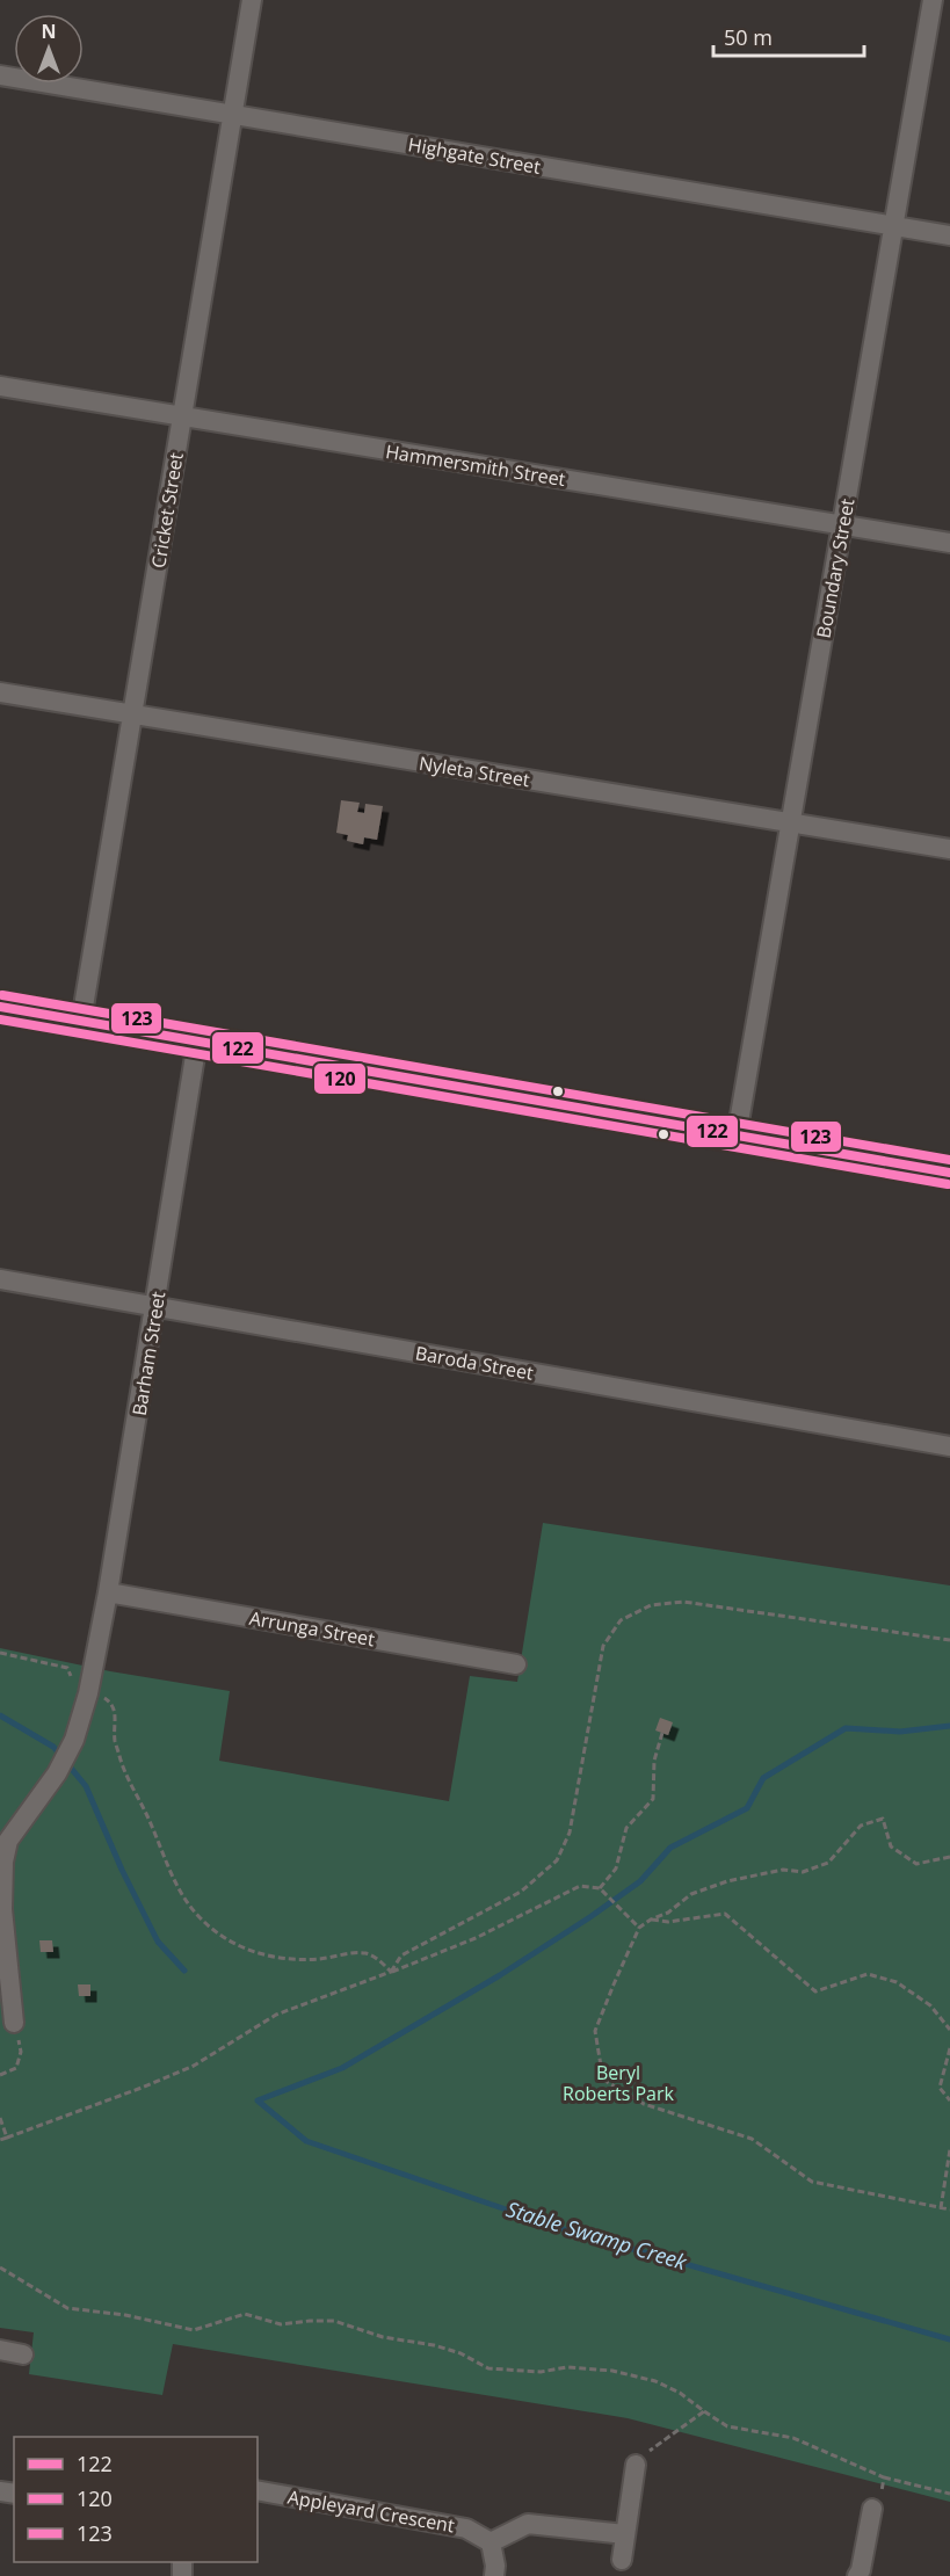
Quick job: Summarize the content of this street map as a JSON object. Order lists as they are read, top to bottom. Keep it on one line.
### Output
{"streets":{"street":["Highgate Street","Hammersmith Street","Cricket Street","Boundary Street","Nyleta Street","Barham Street","Baroda Street","Arrunga Street","Appleyard Crescent"]},"crossings":[["Highgate Street","Cricket Street"],["Highgate Street","Boundary Street"],["Hammersmith Street","Cricket Street"],["Hammersmith Street","Boundary Street"],["Cricket Street","Nyleta Street"],["Boundary Street","Nyleta Street"],["Barham Street","Baroda Street"],["Barham Street","Arrunga Street"]],"water":["Stable Swamp Creek"],"parks":["Beryl Roberts Park"],"lines":["transit line 123","transit line 122","transit line 120"],"legend":["122","120","123"],"scale_bar":"50 m","north":"top"}
